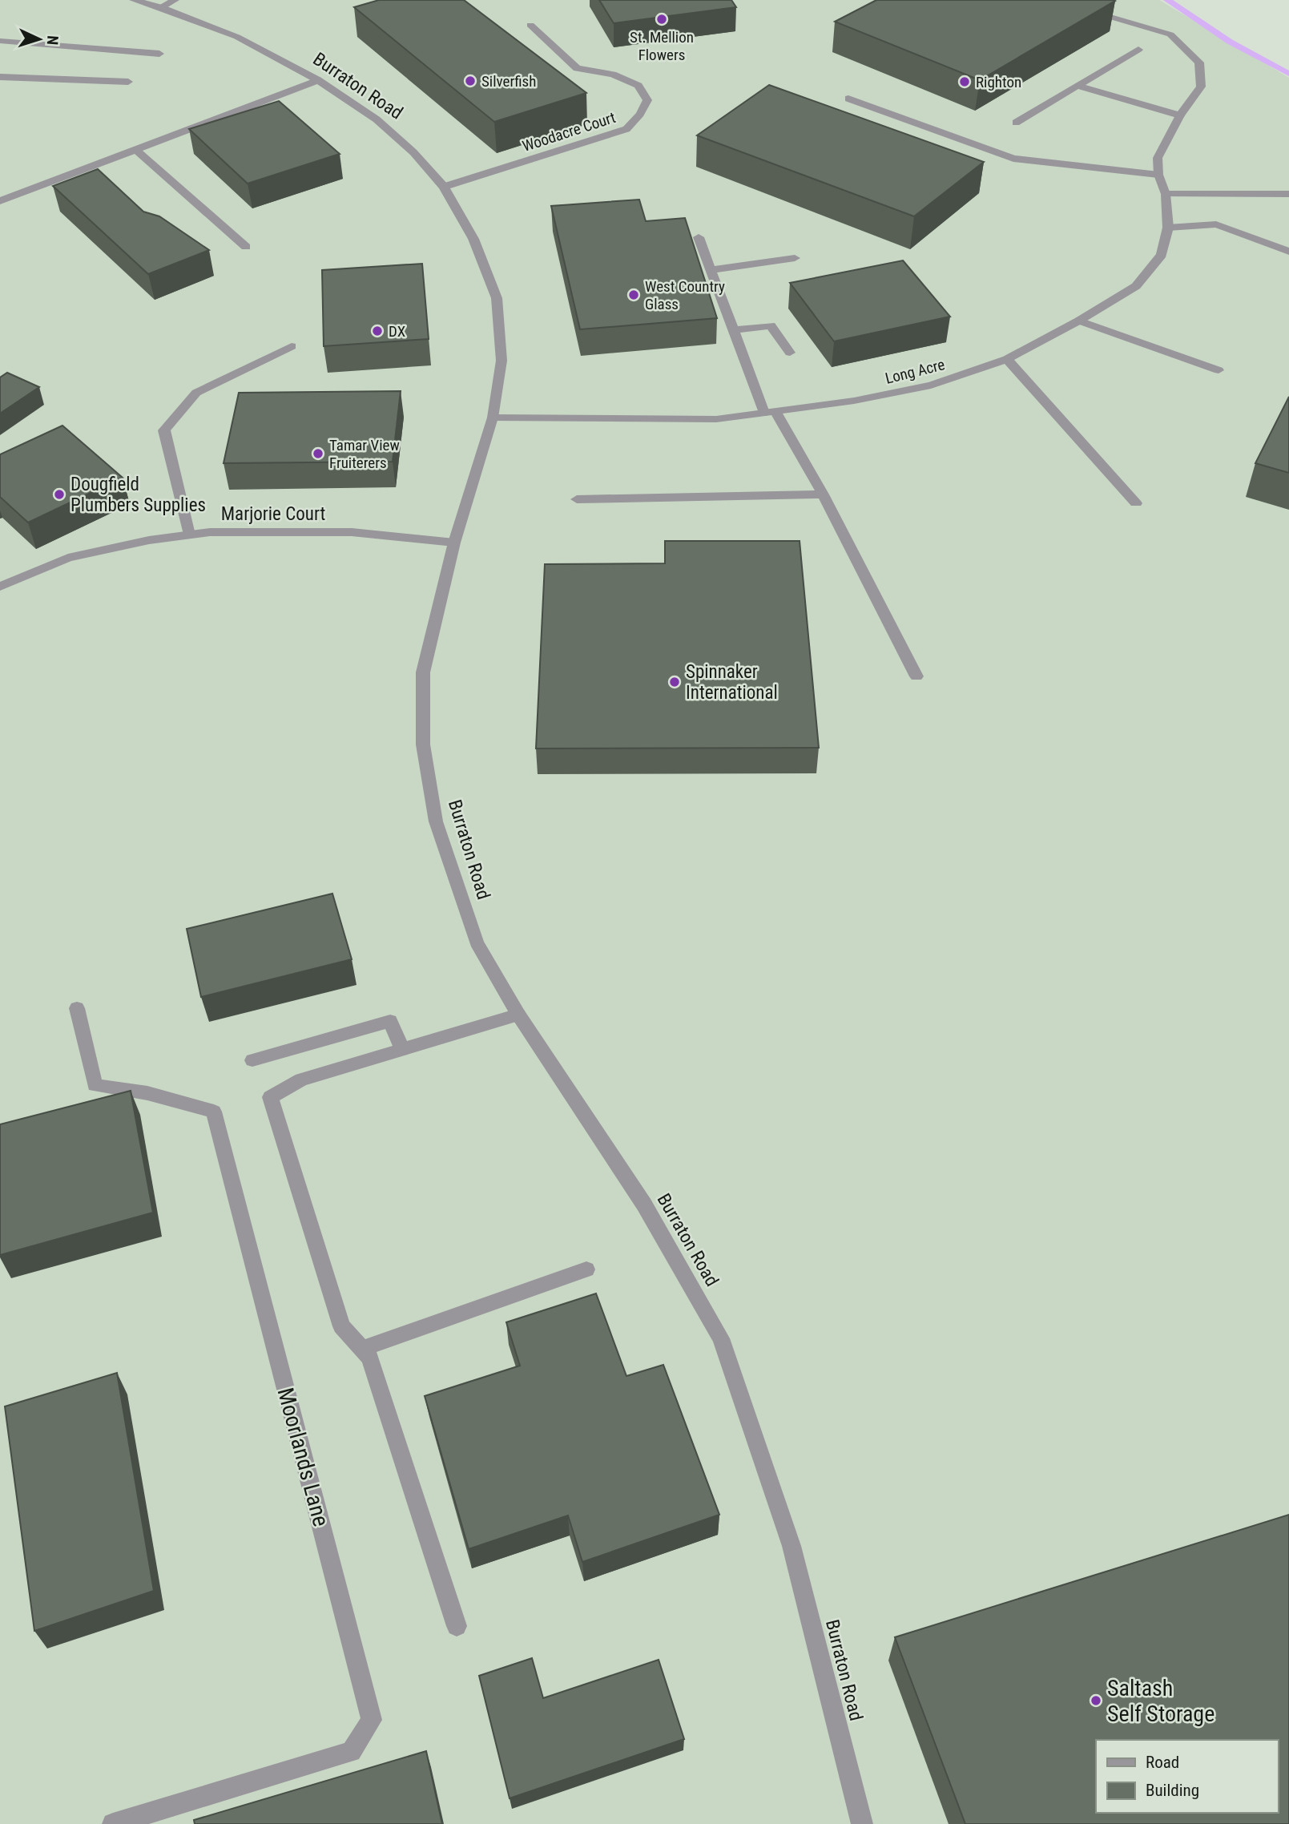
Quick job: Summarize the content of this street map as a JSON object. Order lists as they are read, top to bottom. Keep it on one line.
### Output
{"streets":{"street":["Burraton Road","Woodacre Court","Long Acre","Marjorie Court","Moorlands Lane"]},"crossings":[["Burraton Road","Woodacre Court"],["Burraton Road","Long Acre"],["Burraton Road","Marjorie Court"]],"places":["St. Mellion Flowers","Silverfish","Righton","West Country Glass","DX","Tamar View Fruiterers","Dougfield Plumbers Supplies","Spinnaker International","Saltash Self Storage"],"legend":["Road","Building"],"north":"right"}
